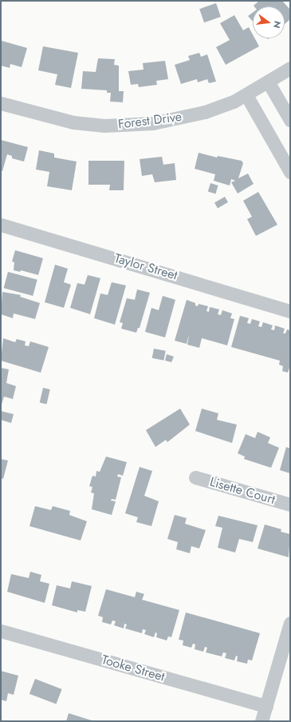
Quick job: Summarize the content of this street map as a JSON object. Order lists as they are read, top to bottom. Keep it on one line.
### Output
{"streets":{"street":["Forest Drive","Taylor Street","Lisette Court","Tooke Street"]},"north":"right"}
